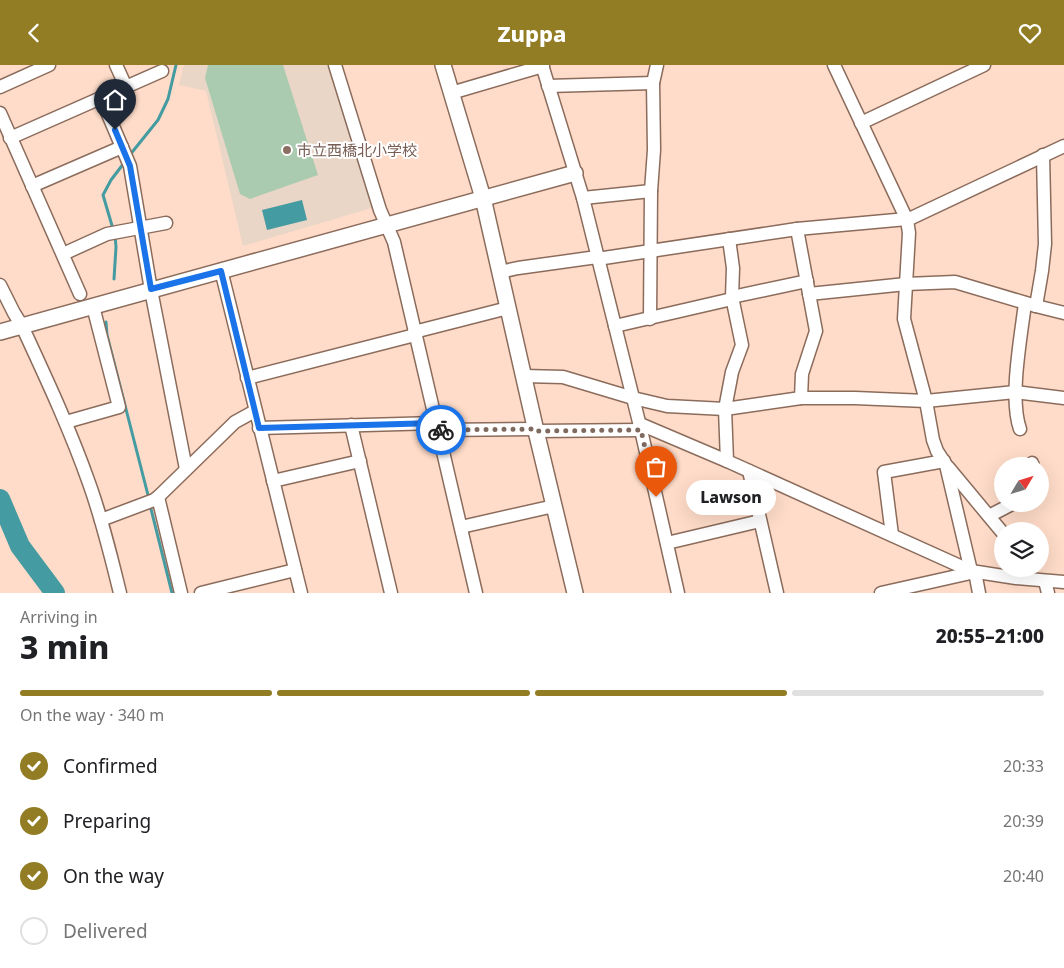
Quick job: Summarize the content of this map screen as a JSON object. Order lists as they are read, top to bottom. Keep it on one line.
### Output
{"places":["市立西橋北小学校","Lawson"],"north":"top right","page":{"header":"Zuppa","bubble":"Lawson","heading":["3 min","Arriving in","20:55–21:00"],"bar":"On the way · 340 m","list":[["Confirmed","20:33"],["Preparing","20:39"],["On the way","20:40"],"Delivered"]}}
